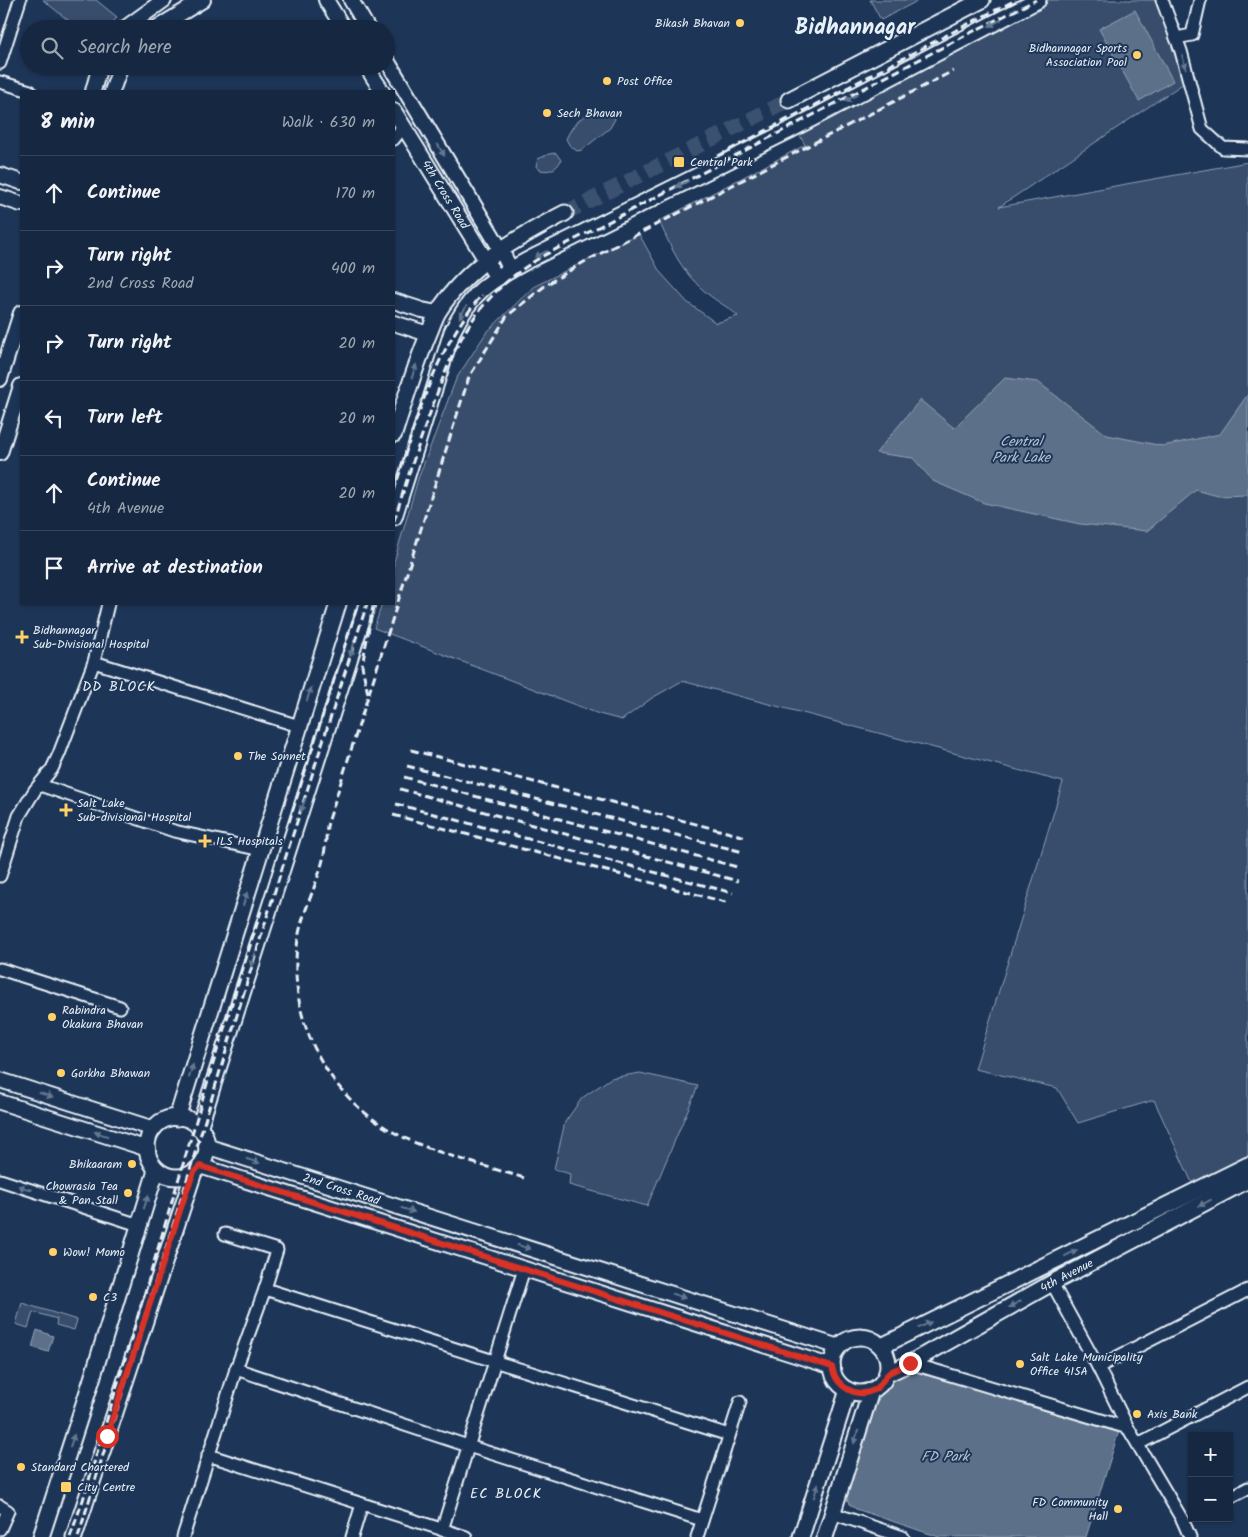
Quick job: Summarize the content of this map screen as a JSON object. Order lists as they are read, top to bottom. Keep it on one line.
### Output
{"streets":{"main road":["4th Avenue"],"street":["4th Cross Road","2nd Cross Road"]},"crossings":[["2nd Cross Road","4th Avenue"]],"districts":["Bidhannagar","DD BLOCK","EC BLOCK"],"water":["Central Park Lake","FD Park"],"places":{"other":["Bikash Bhavan","Bidhannagar Sports Association Pool","Post Office","Sech Bhavan","The Sonnet","Rabindra Okakura Bhavan","Gorkha Bhawan","Bhikaaram","Chowrasia Tea & Pan Stall","Wow! Momo","C3","Salt Lake Municipality Office 415A","Axis Bank","Standard Chartered","FD Community Hall"],"transit":["Central Park","City Centre"],"health":["Bidhannagar Sub-Divisional Hospital","Salt Lake Sub-divisional Hospital","ILS Hospitals"]},"page":{"search":"Search here","heading":["8 min","Walk · 630 m"],"list":[["Continue","170 m"],["Turn right","2nd Cross Road","400 m"],["Turn right","20 m"],["Turn left","20 m"],["Continue","4th Avenue","20 m"],"Arrive at destination"],"map_buttons":["+","−"]}}
